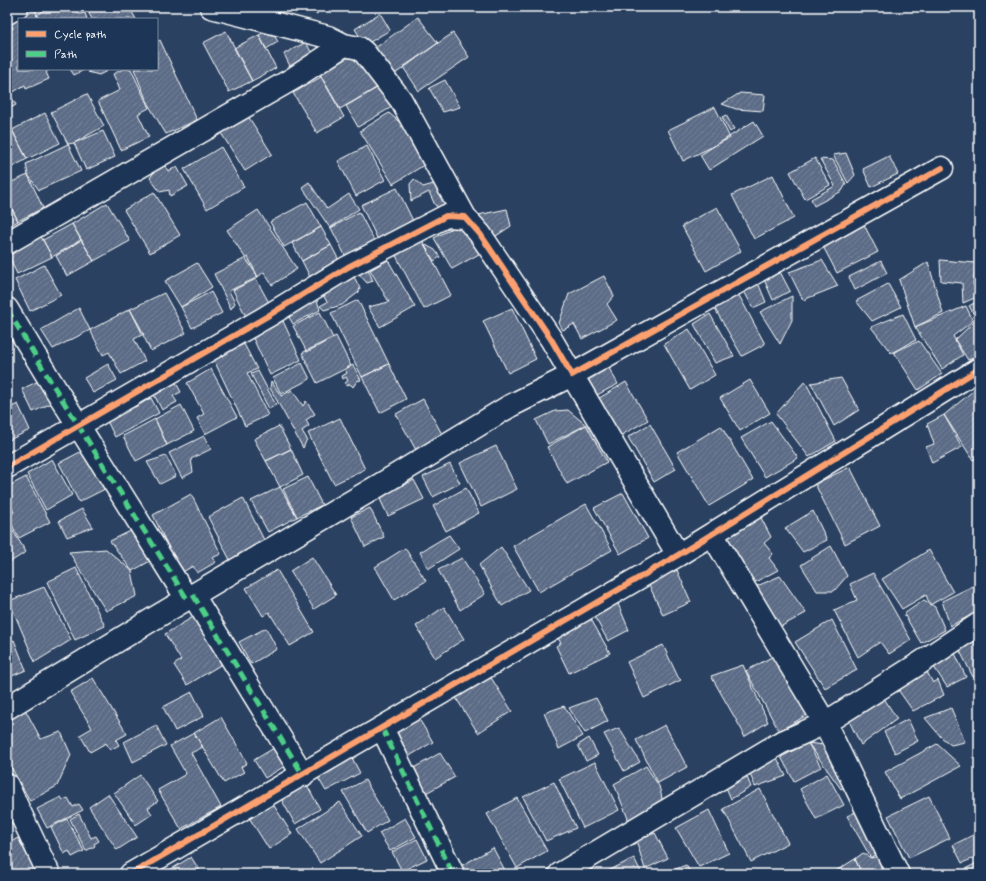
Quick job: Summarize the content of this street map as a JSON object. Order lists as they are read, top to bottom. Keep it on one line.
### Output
{"legend":["Cycle path","Path"]}
